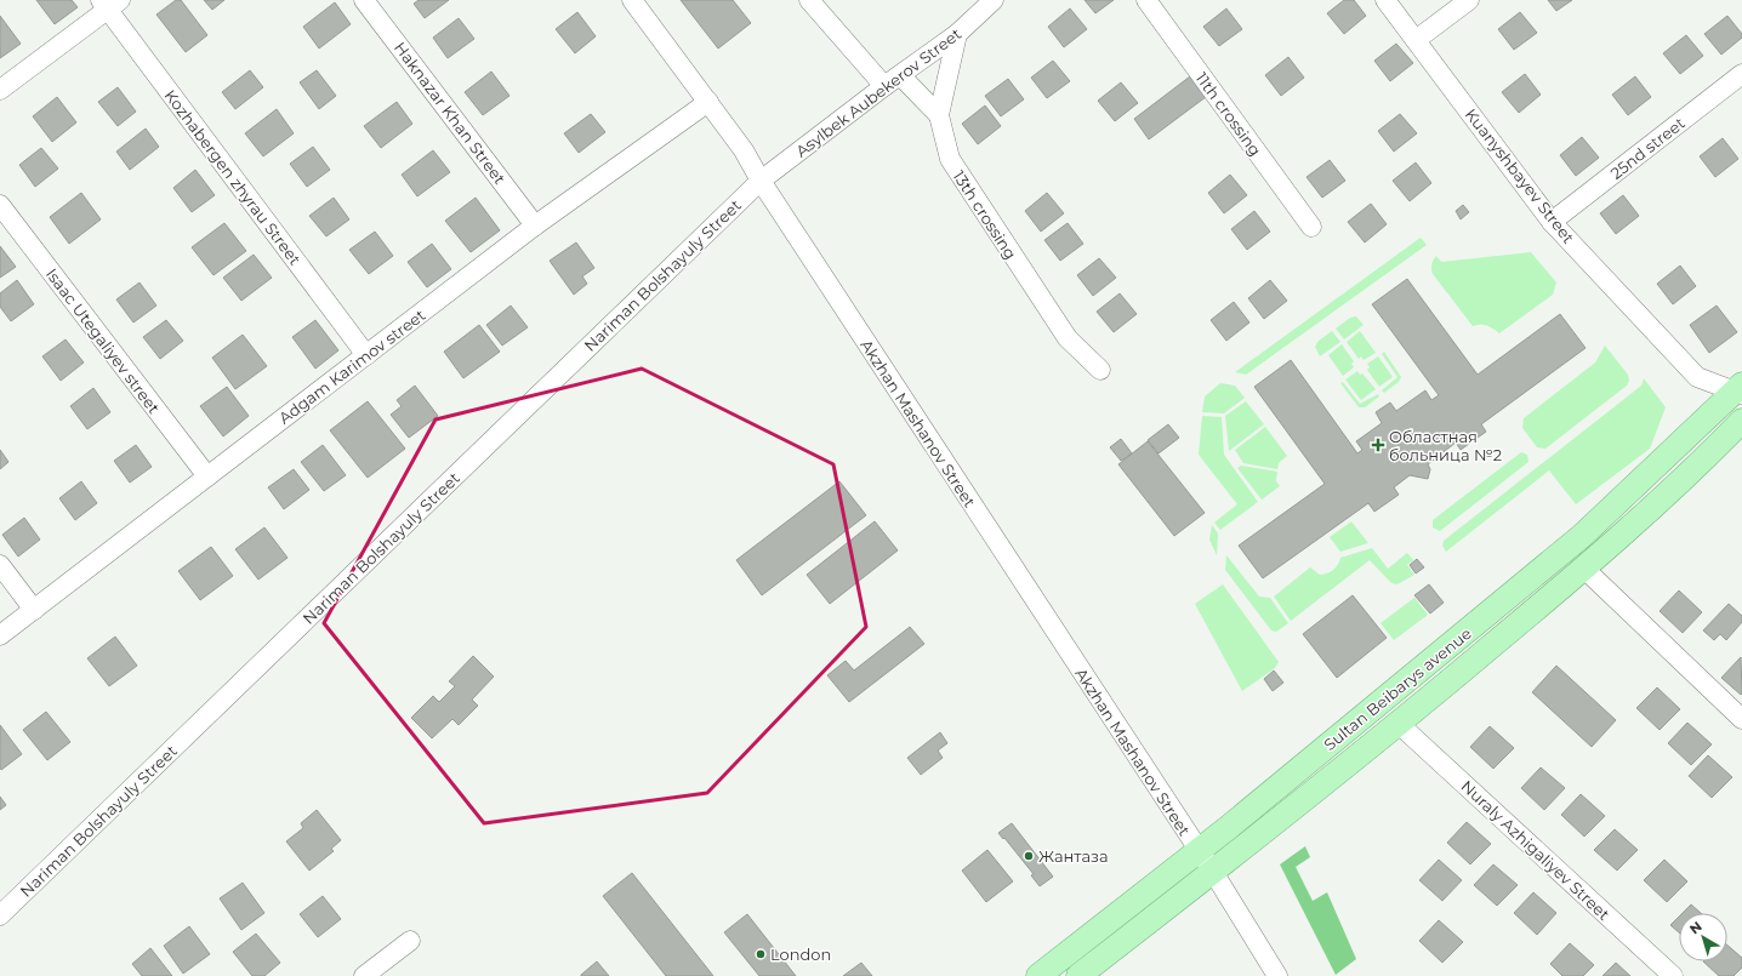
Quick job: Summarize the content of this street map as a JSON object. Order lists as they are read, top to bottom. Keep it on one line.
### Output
{"streets":{"main road":["Sultan Beibarys avenue"],"street":["Asylbek Aubekerov Street","Haknazar Khan Street","11th crossing","25nd street","Kuanyshbayev Street","Kozhabergen zhyrau Street","13th crossing","Nariman Bolshayuly Street","Isaac Utegaliyev street","Adgam Karimov street","Akzhan Mashanov Street","Nuraly Azhigaliyev Street"]},"crossings":[["Asylbek Aubekerov Street","13th crossing"],["Asylbek Aubekerov Street","Nariman Bolshayuly Street"],["Asylbek Aubekerov Street","Akzhan Mashanov Street"],["Haknazar Khan Street","Adgam Karimov street"],["25nd street","Kuanyshbayev Street"],["Kuanyshbayev Street","Sultan Beibarys avenue"],["Kozhabergen zhyrau Street","Adgam Karimov street"],["Nariman Bolshayuly Street","Akzhan Mashanov Street"],["Isaac Utegaliyev street","Adgam Karimov street"],["Adgam Karimov street","Akzhan Mashanov Street"],["Akzhan Mashanov Street","Sultan Beibarys avenue"],["Sultan Beibarys avenue","Nuraly Azhigaliyev Street"]],"places":{"health":["Областная больница №2"],"other":["Жантаза","London"]},"north":"top left"}
